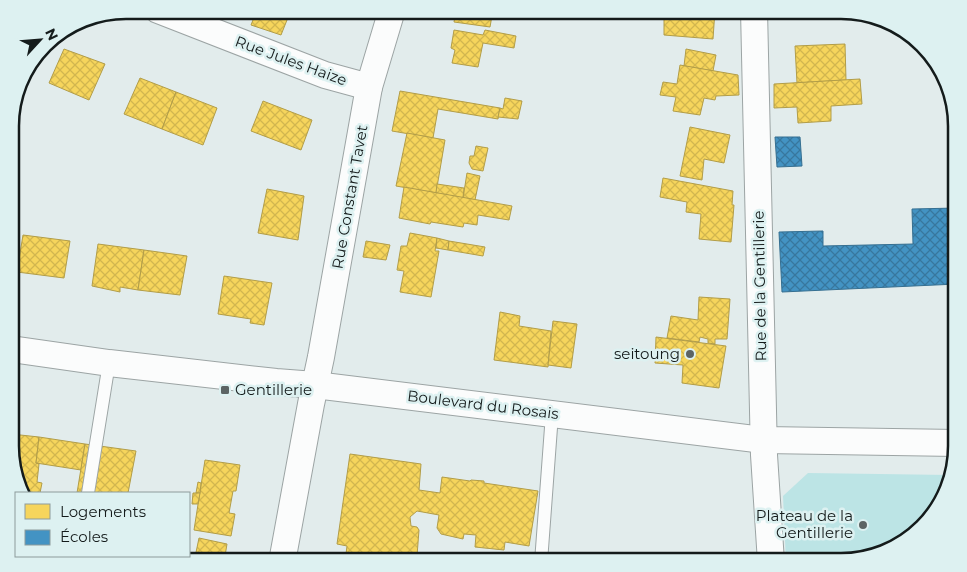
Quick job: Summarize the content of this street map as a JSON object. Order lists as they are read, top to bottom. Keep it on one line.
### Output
{"streets":{"street":["Rue Jules Haize","Rue Constant Tavet","Rue de la Gentillerie","Boulevard du Rosais"]},"crossings":[["Rue Jules Haize","Rue Constant Tavet"],["Rue Constant Tavet","Boulevard du Rosais"],["Rue de la Gentillerie","Boulevard du Rosais"]],"places":{"other":["seitoung","Plateau de la Gentillerie"],"transit":["Gentillerie"]},"legend":["Logements","Écoles"],"north":"top right"}
